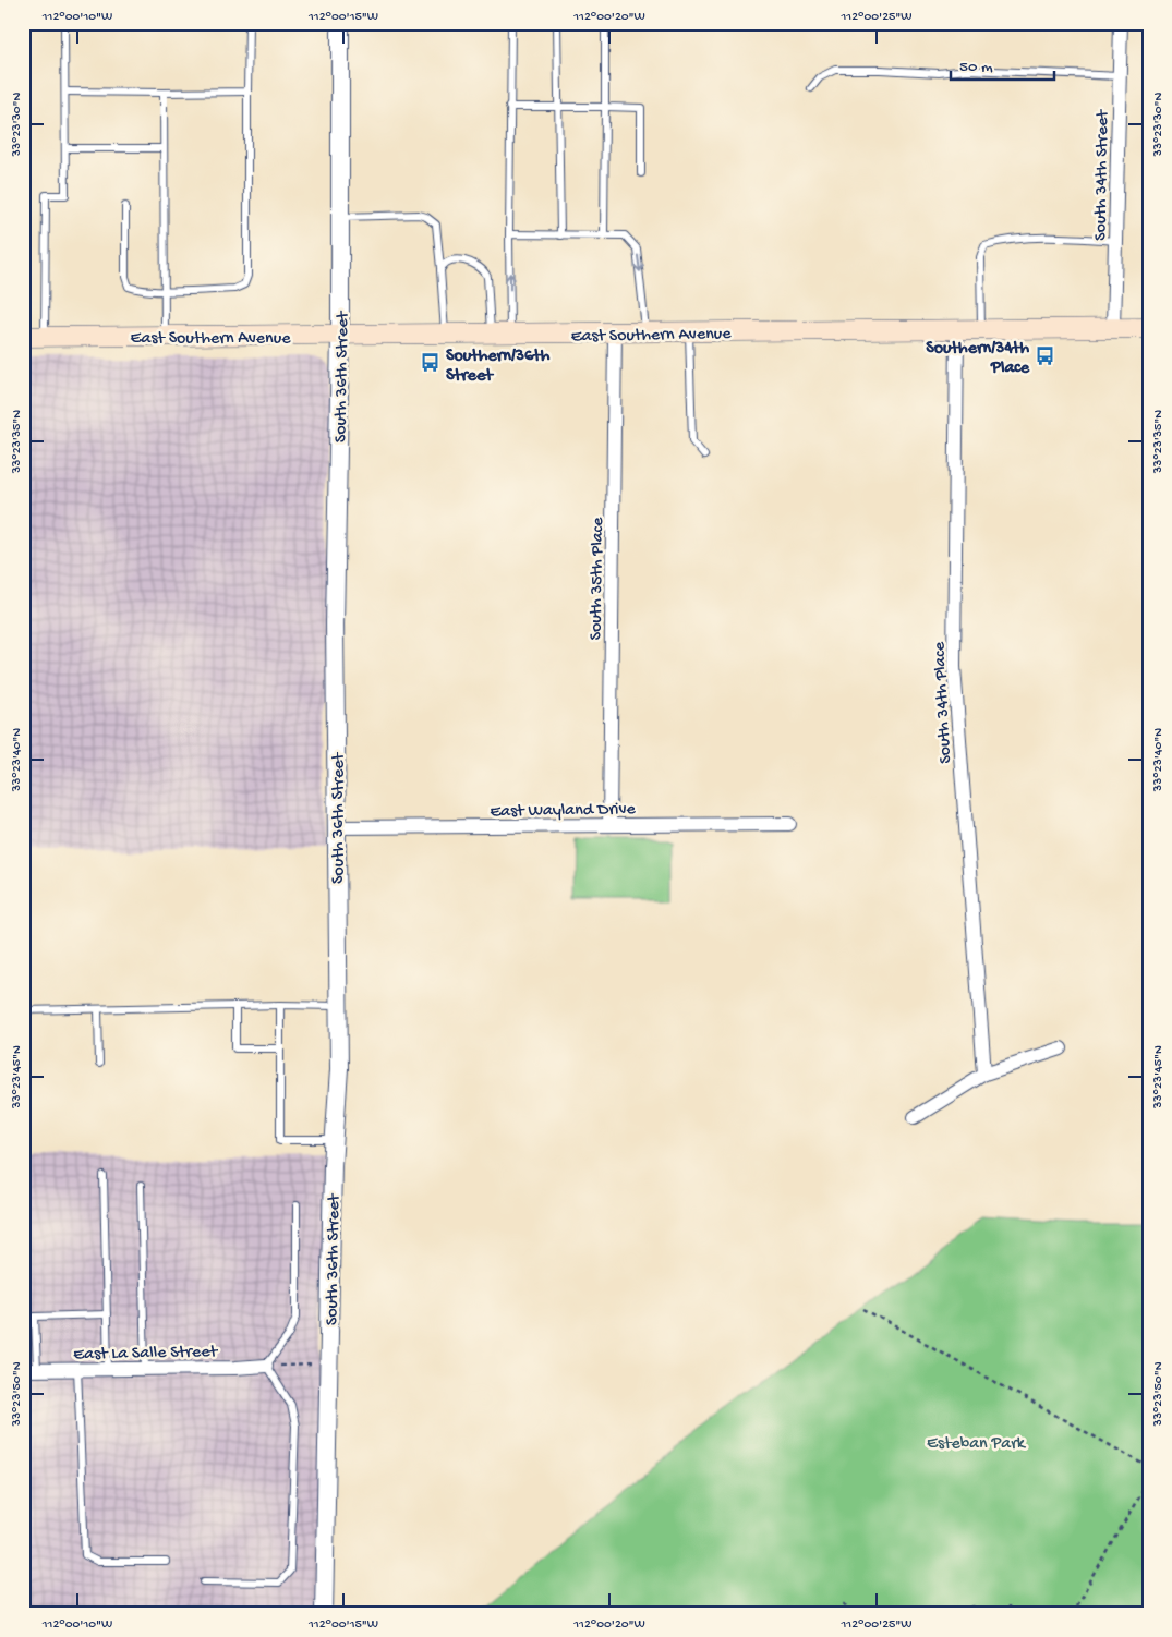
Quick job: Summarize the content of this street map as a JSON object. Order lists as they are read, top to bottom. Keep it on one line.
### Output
{"streets":{"main road":["East Southern Avenue"],"street":["South 34th Street","South 36th Street","South 35th Place","South 34th Place","East Wayland Drive","East La Salle Street"]},"crossings":[["South 34th Street","East Southern Avenue"],["East Southern Avenue","South 36th Street"],["East Southern Avenue","South 35th Place"],["East Southern Avenue","South 34th Place"],["South 36th Street","East Wayland Drive"],["South 35th Place","East Wayland Drive"]],"parks":["Esteban Park"],"places":{"bus stop":["Southern/34th Place","Southern/36th Street"]},"scale_bar":"50 m","coordinates":["112°00'10\"W","112°00'15\"W","112°00'20\"W","112°00'25\"W","33°23'30\"N","33°23'35\"N","33°23'40\"N","33°23'45\"N","33°23'50\"N"]}
